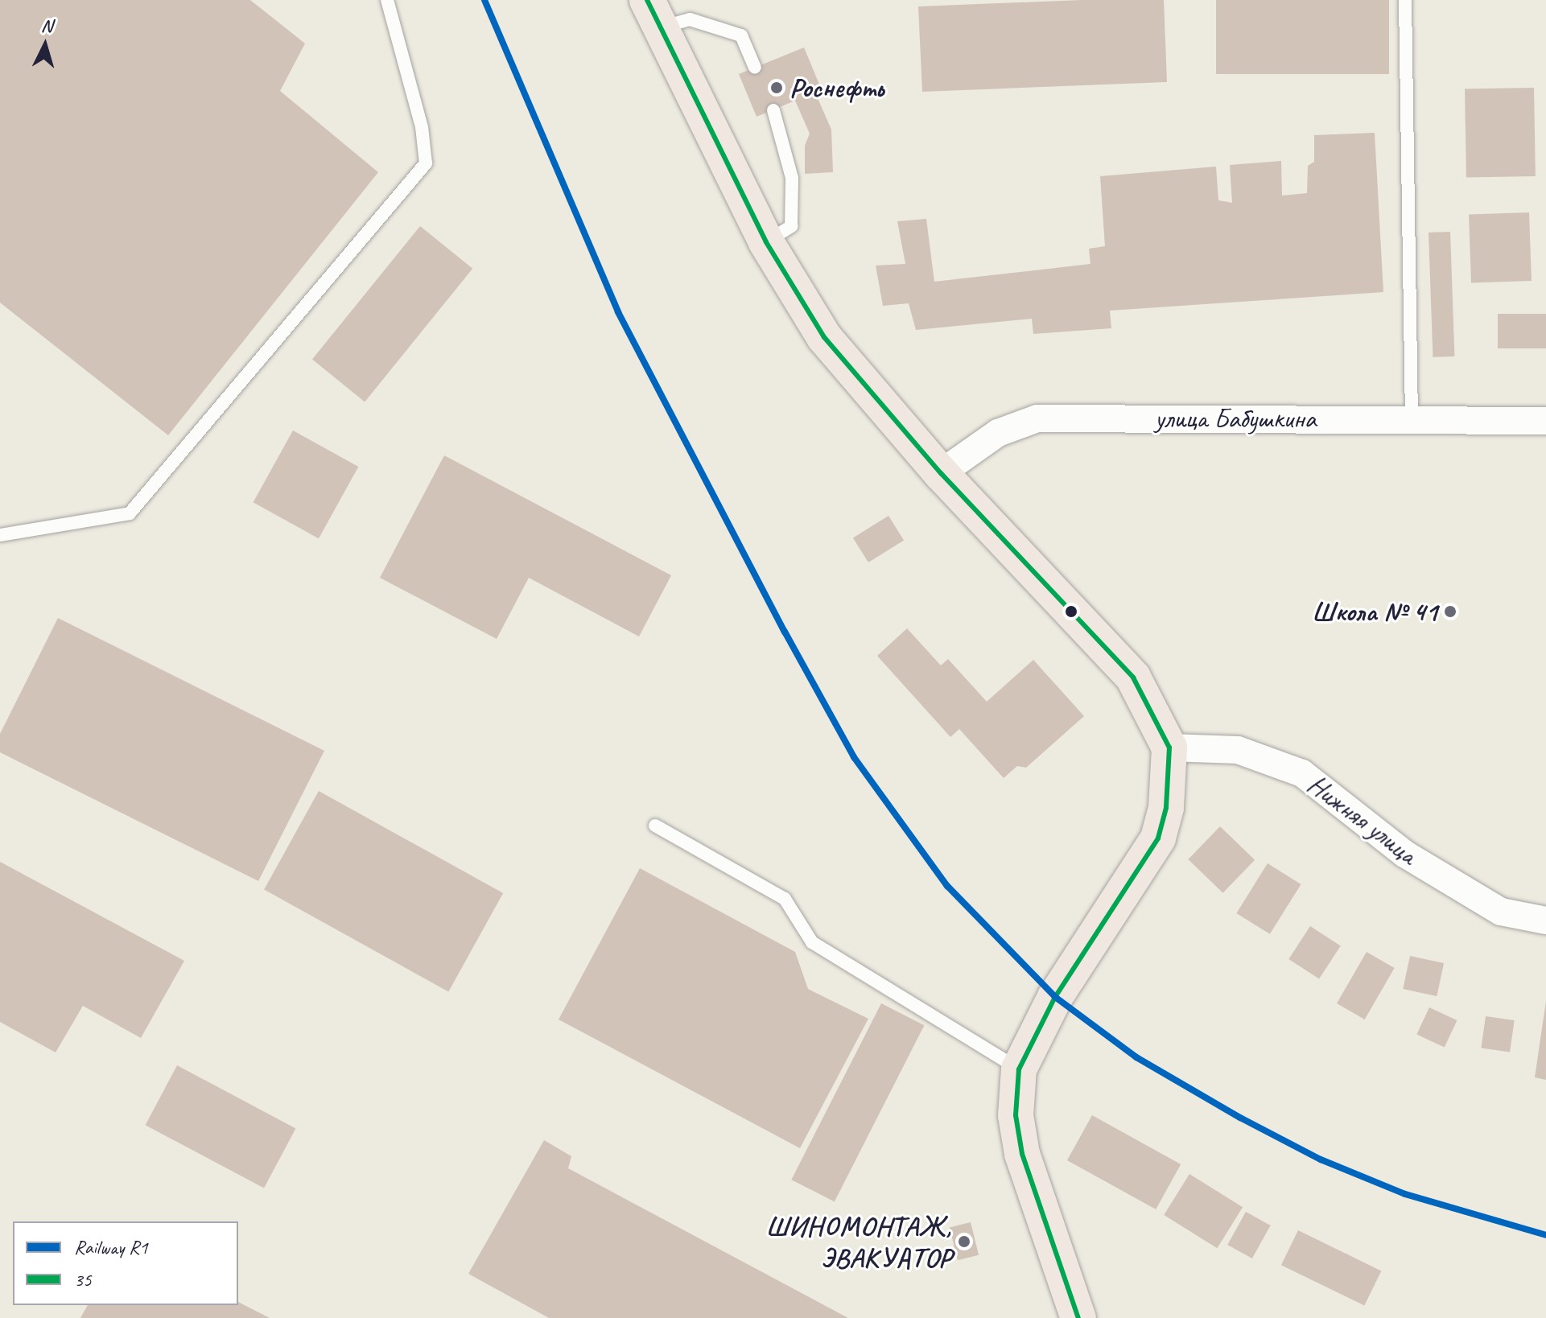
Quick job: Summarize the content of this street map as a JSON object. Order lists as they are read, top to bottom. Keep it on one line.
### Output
{"streets":{"street":["улица Бабушкина","Нижняя улица"]},"places":["Роснефть","Школа № 41","ШИНОМОНТАЖ, ЭВАКУАТОР"],"lines":["rail line R1","transit line 35"],"legend":["Railway R1","35"],"north":"top"}
